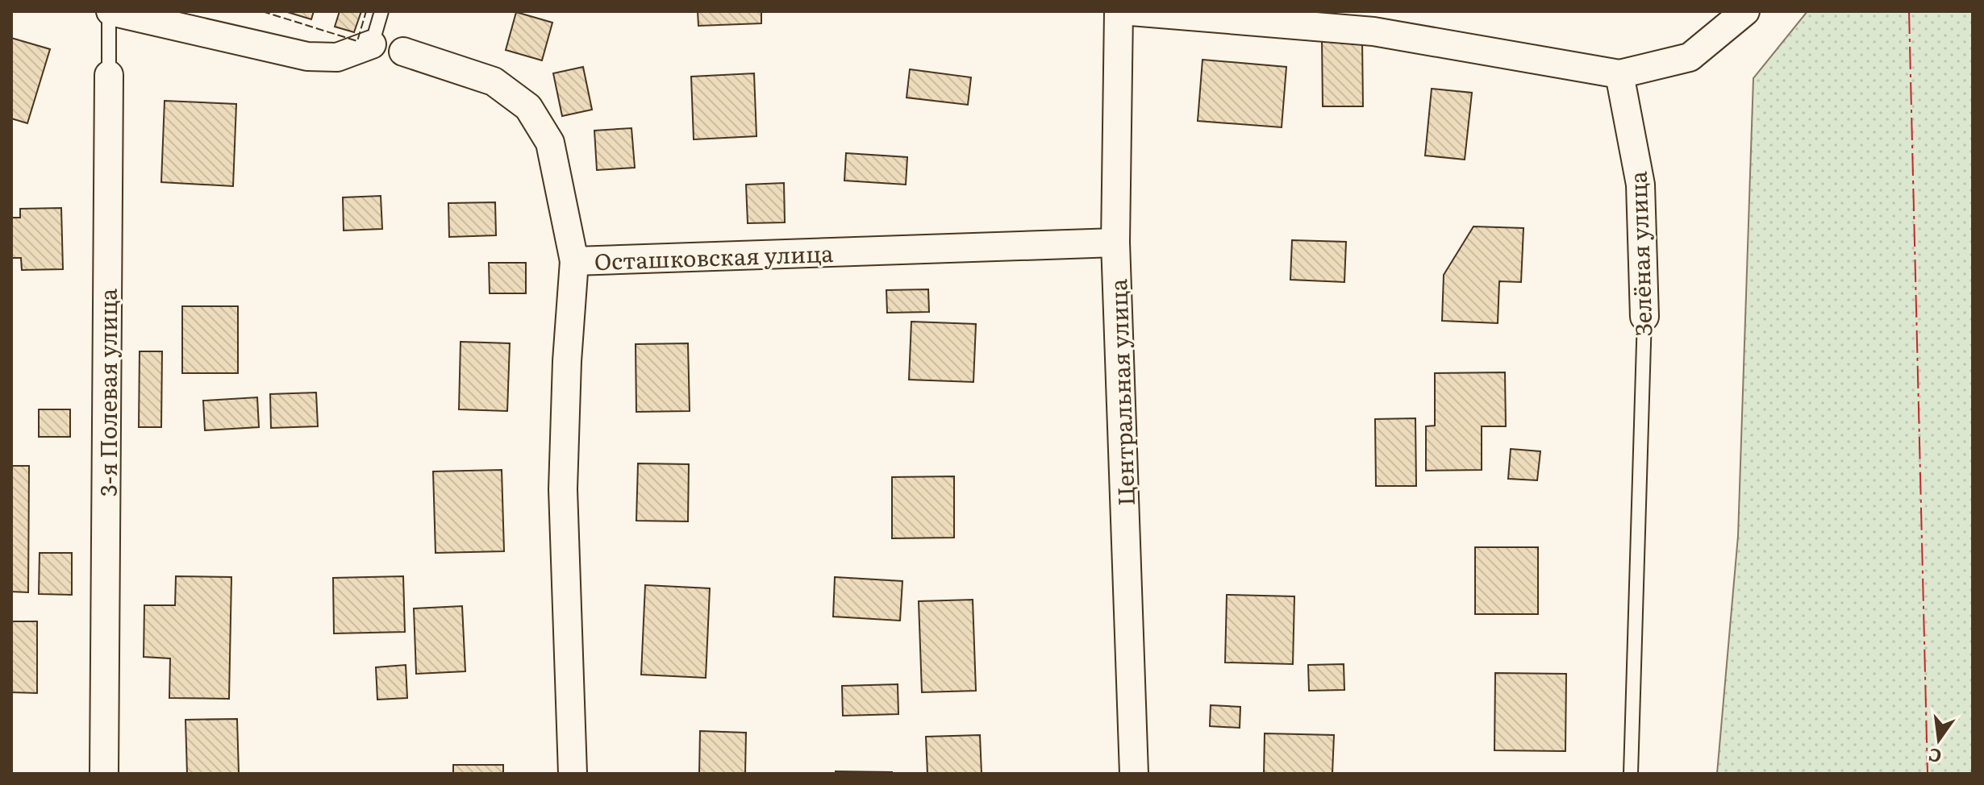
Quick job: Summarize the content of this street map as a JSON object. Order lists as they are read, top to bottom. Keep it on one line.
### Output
{"streets":{"street":["Зелёная улица","Осташковская улица","3-я Полевая улица","Центральная улица"]},"crossings":[["Осташковская улица","Центральная улица"]],"north":"bottom"}
